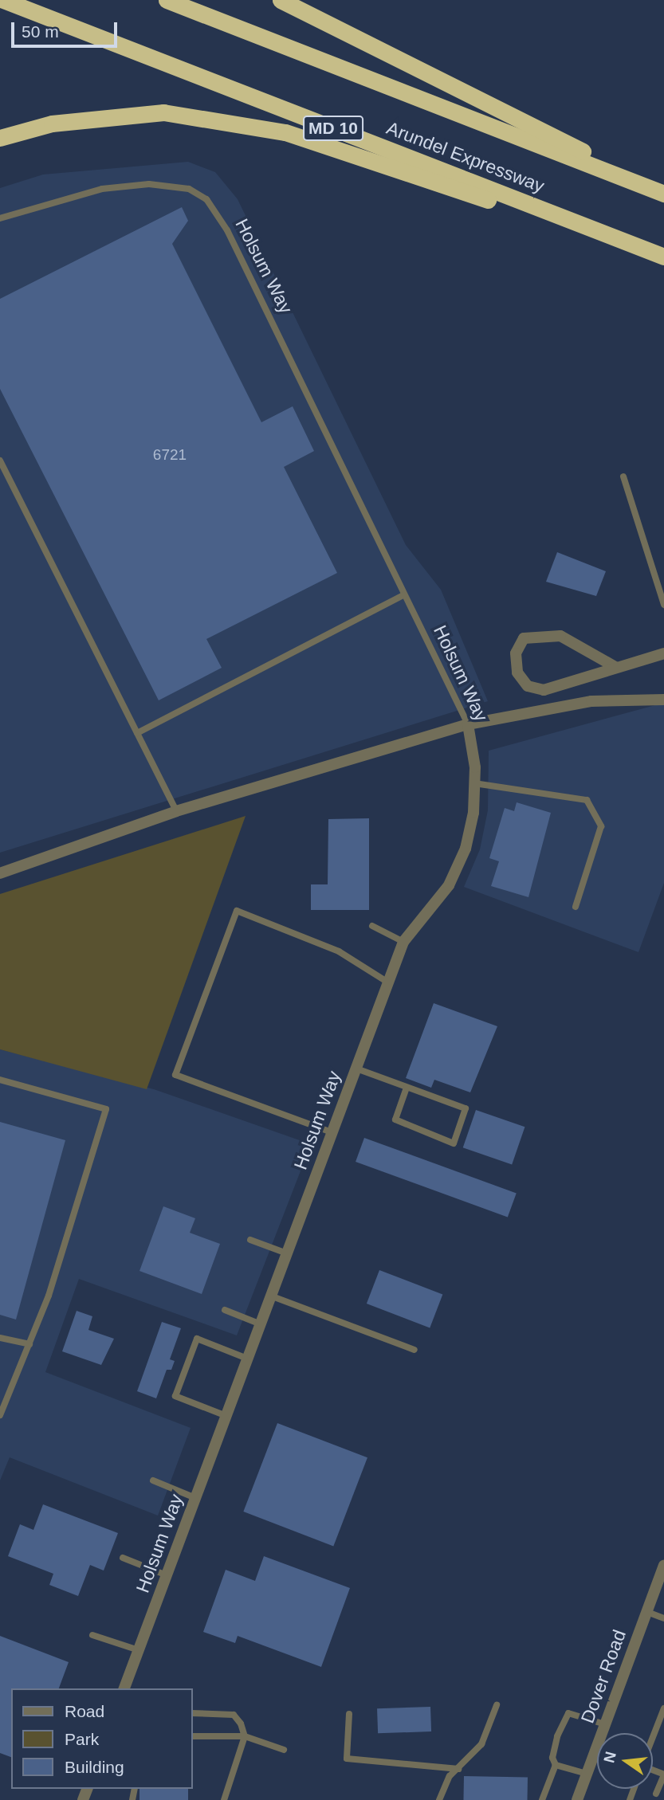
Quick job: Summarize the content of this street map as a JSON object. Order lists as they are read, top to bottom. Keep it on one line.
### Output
{"streets":{"highway":["MD 10","Arundel Expressway"],"street":["Holsum Way","Dover Road"]},"house_numbers":["6721"],"legend":["Road","Park","Building"],"scale_bar":"50 m","north":"left"}
